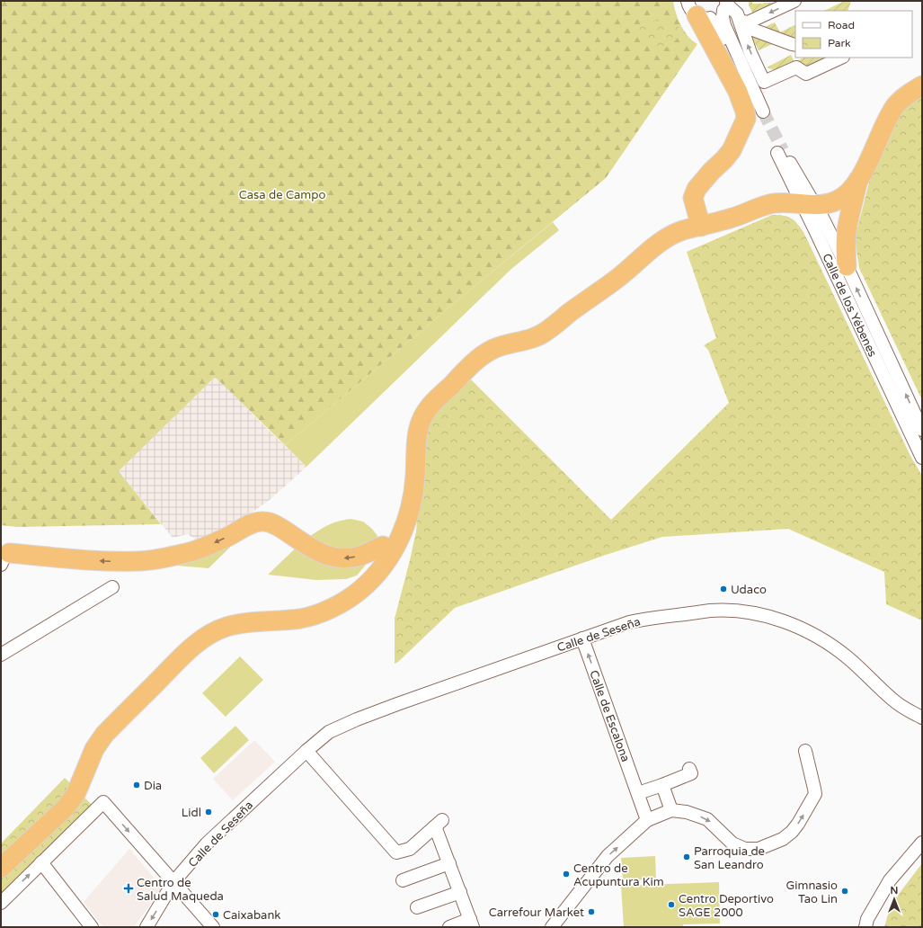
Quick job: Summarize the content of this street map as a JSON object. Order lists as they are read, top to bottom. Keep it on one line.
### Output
{"streets":{"street":["Calle de los Yébenes","Calle de Seseña","Calle de Escalona"]},"crossings":[["Calle de Seseña","Calle de Escalona"]],"one_way":["Calle de Escalona"],"parks":["Casa de Campo"],"places":{"other":["Udaco","Dia","Lidl","Parroquia de San Leandro","Centro de Acupuntura Kim","Gimnasio Tao Lin","Centro Deportivo SAGE 2000","Carrefour Market","Caixabank"],"health":["Centro de Salud Maqueda"]},"legend":["Road","Park"],"north":"top"}
